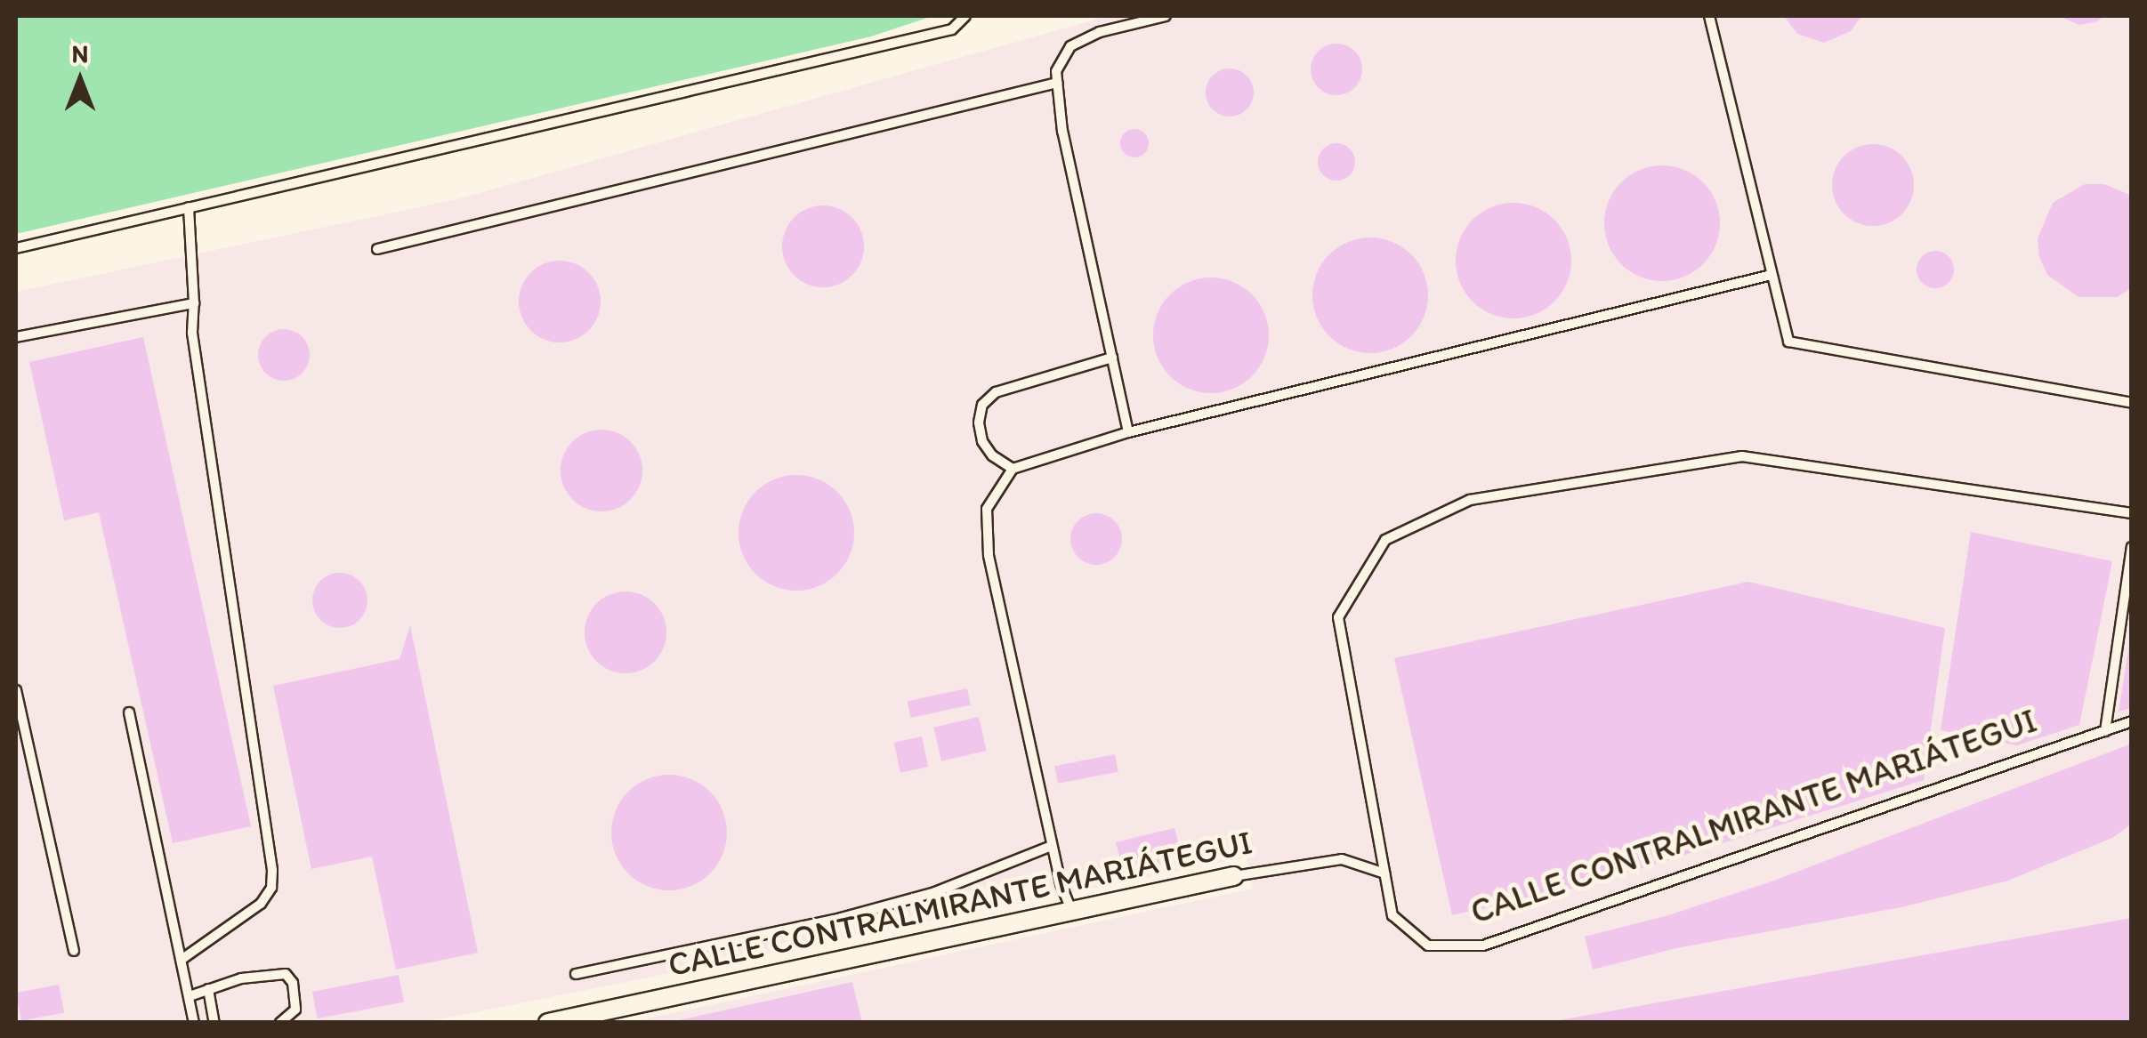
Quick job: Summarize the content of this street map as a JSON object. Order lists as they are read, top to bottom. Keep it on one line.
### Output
{"streets":{"street":["CALLE CONTRALMIRANTE MARIÁTEGUI"]},"north":"top"}
